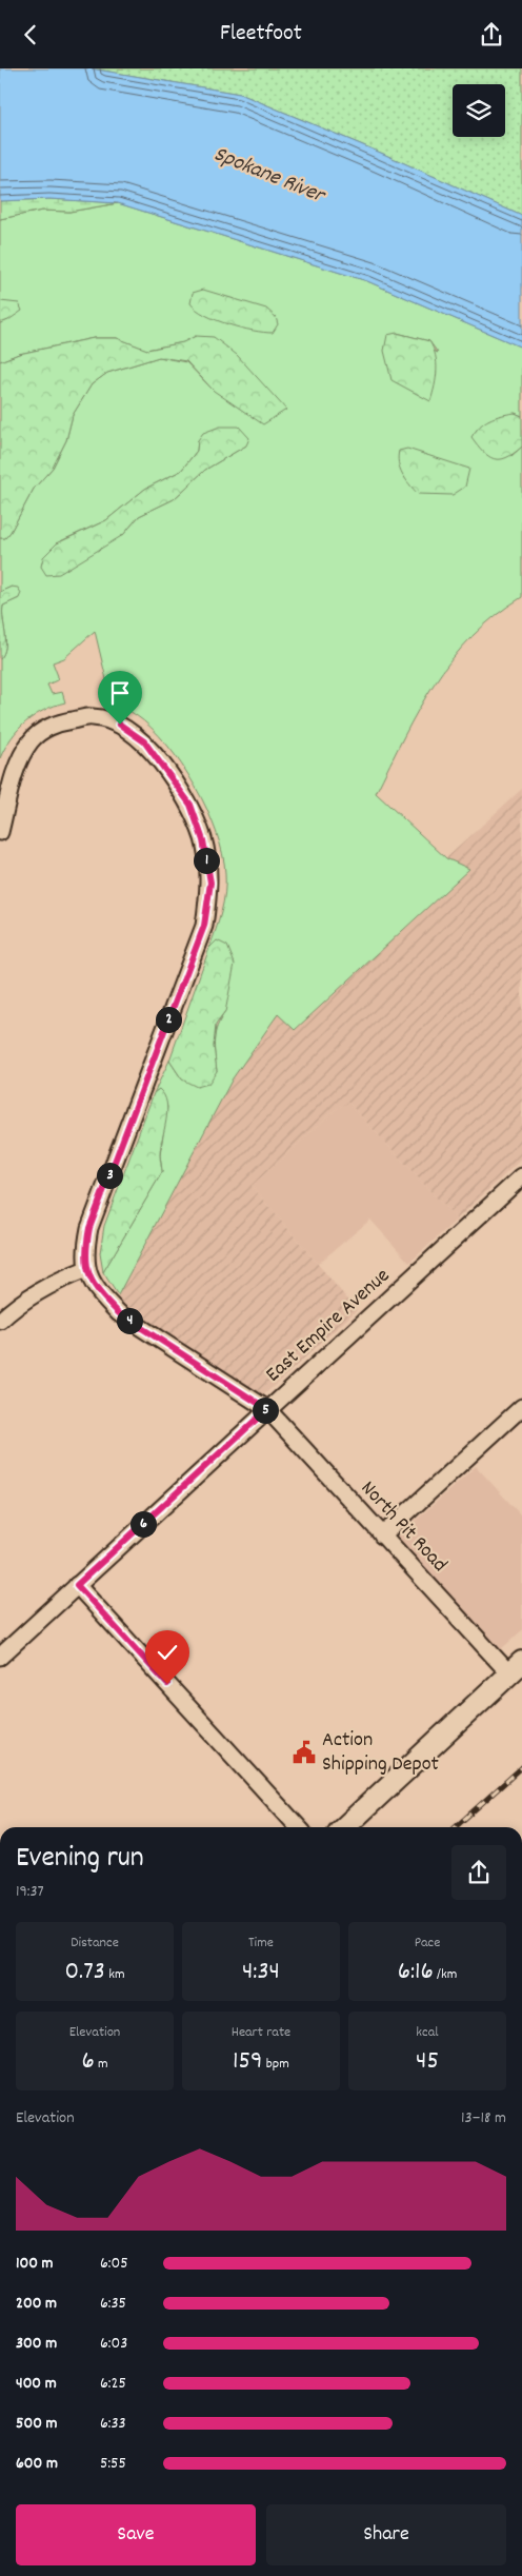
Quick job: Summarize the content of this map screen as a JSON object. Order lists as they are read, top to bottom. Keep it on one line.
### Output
{"streets":{"street":["East Empire Avenue","North Pit Road"]},"crossings":[["East Empire Avenue","North Pit Road"]],"water":["Spokane River"],"places":{"public building":["Action Shipping Depot"]},"page":{"header":"Fleetfoot","pins":["1","2","3","4","5","6"],"heading":["Evening run","19:37"],"stats":[["Distance","0.73 km"],["Time","4:34"],["Pace","6:16 /km"],["Elevation","6 m"],["Heart rate","159 bpm"],["kcal","45"]],"chart":["Elevation","13–18 m"],"list":[{"name":"100 m","note":"6:05"},{"name":"200 m","note":"6:35"},{"name":"300 m","note":"6:03"},{"name":"400 m","note":"6:25"},{"name":"500 m","note":"6:33"},{"name":"600 m","note":"5:55"}],"buttons":["Save","Share"]}}
